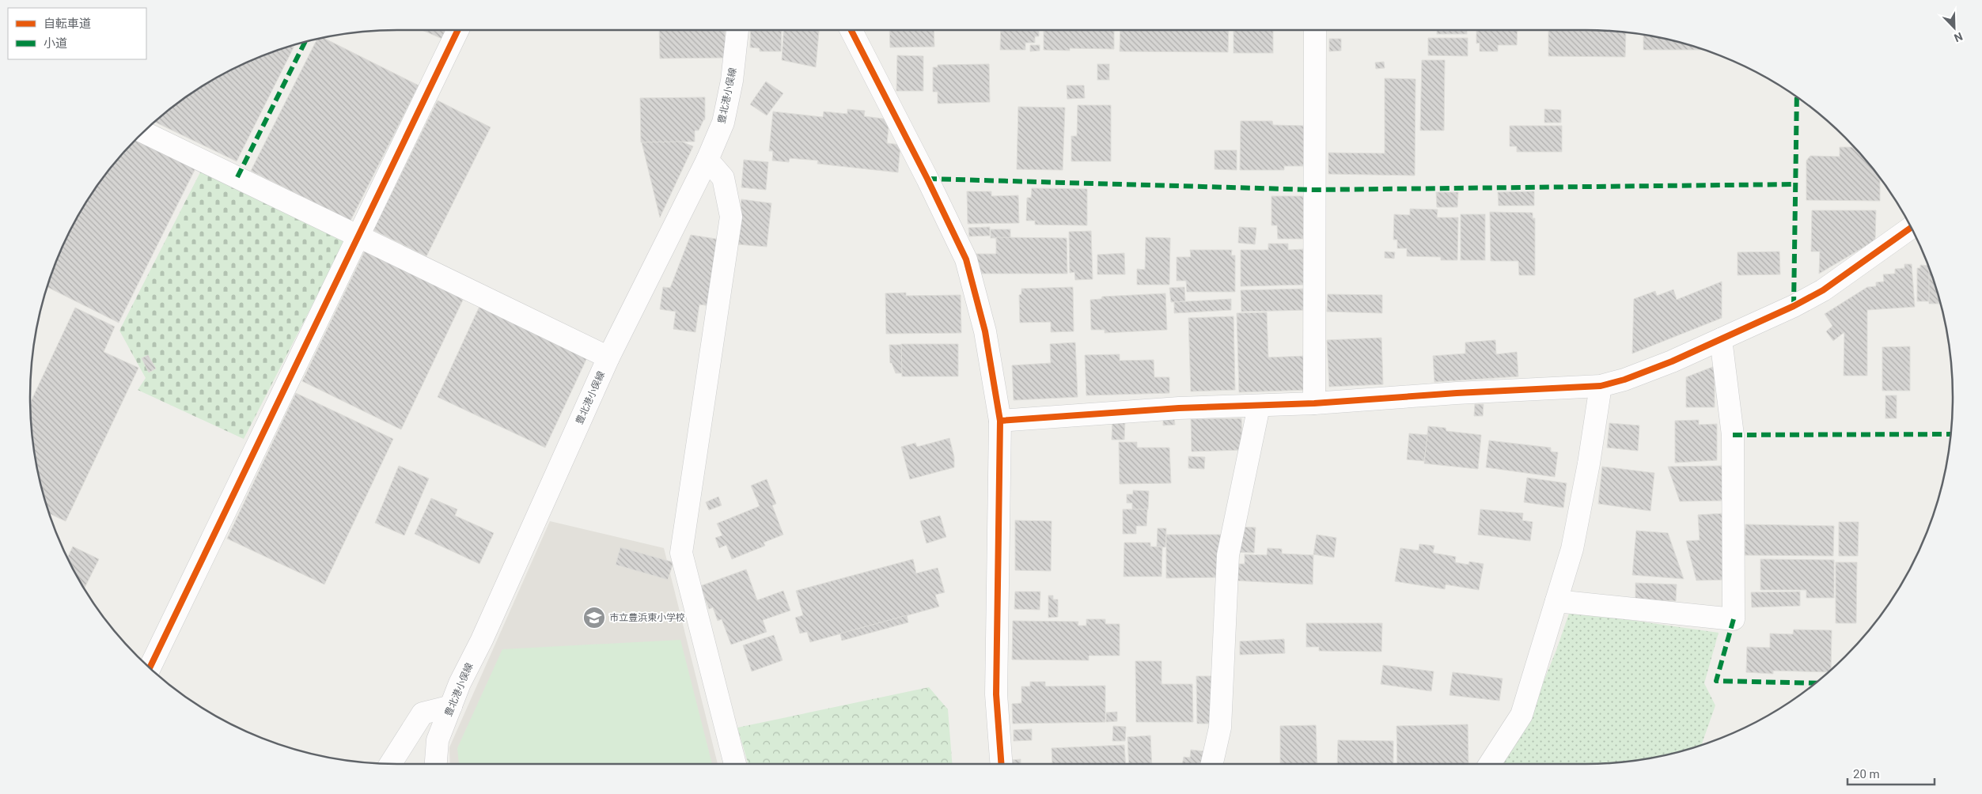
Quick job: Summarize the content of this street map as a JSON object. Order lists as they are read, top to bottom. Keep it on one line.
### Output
{"streets":{"street":["豊北港小俣線"]},"places":{"school or university":["市立豊浜東小学校"]},"legend":["自転車道","小道"],"scale_bar":"20 m","north":"bottom right"}
